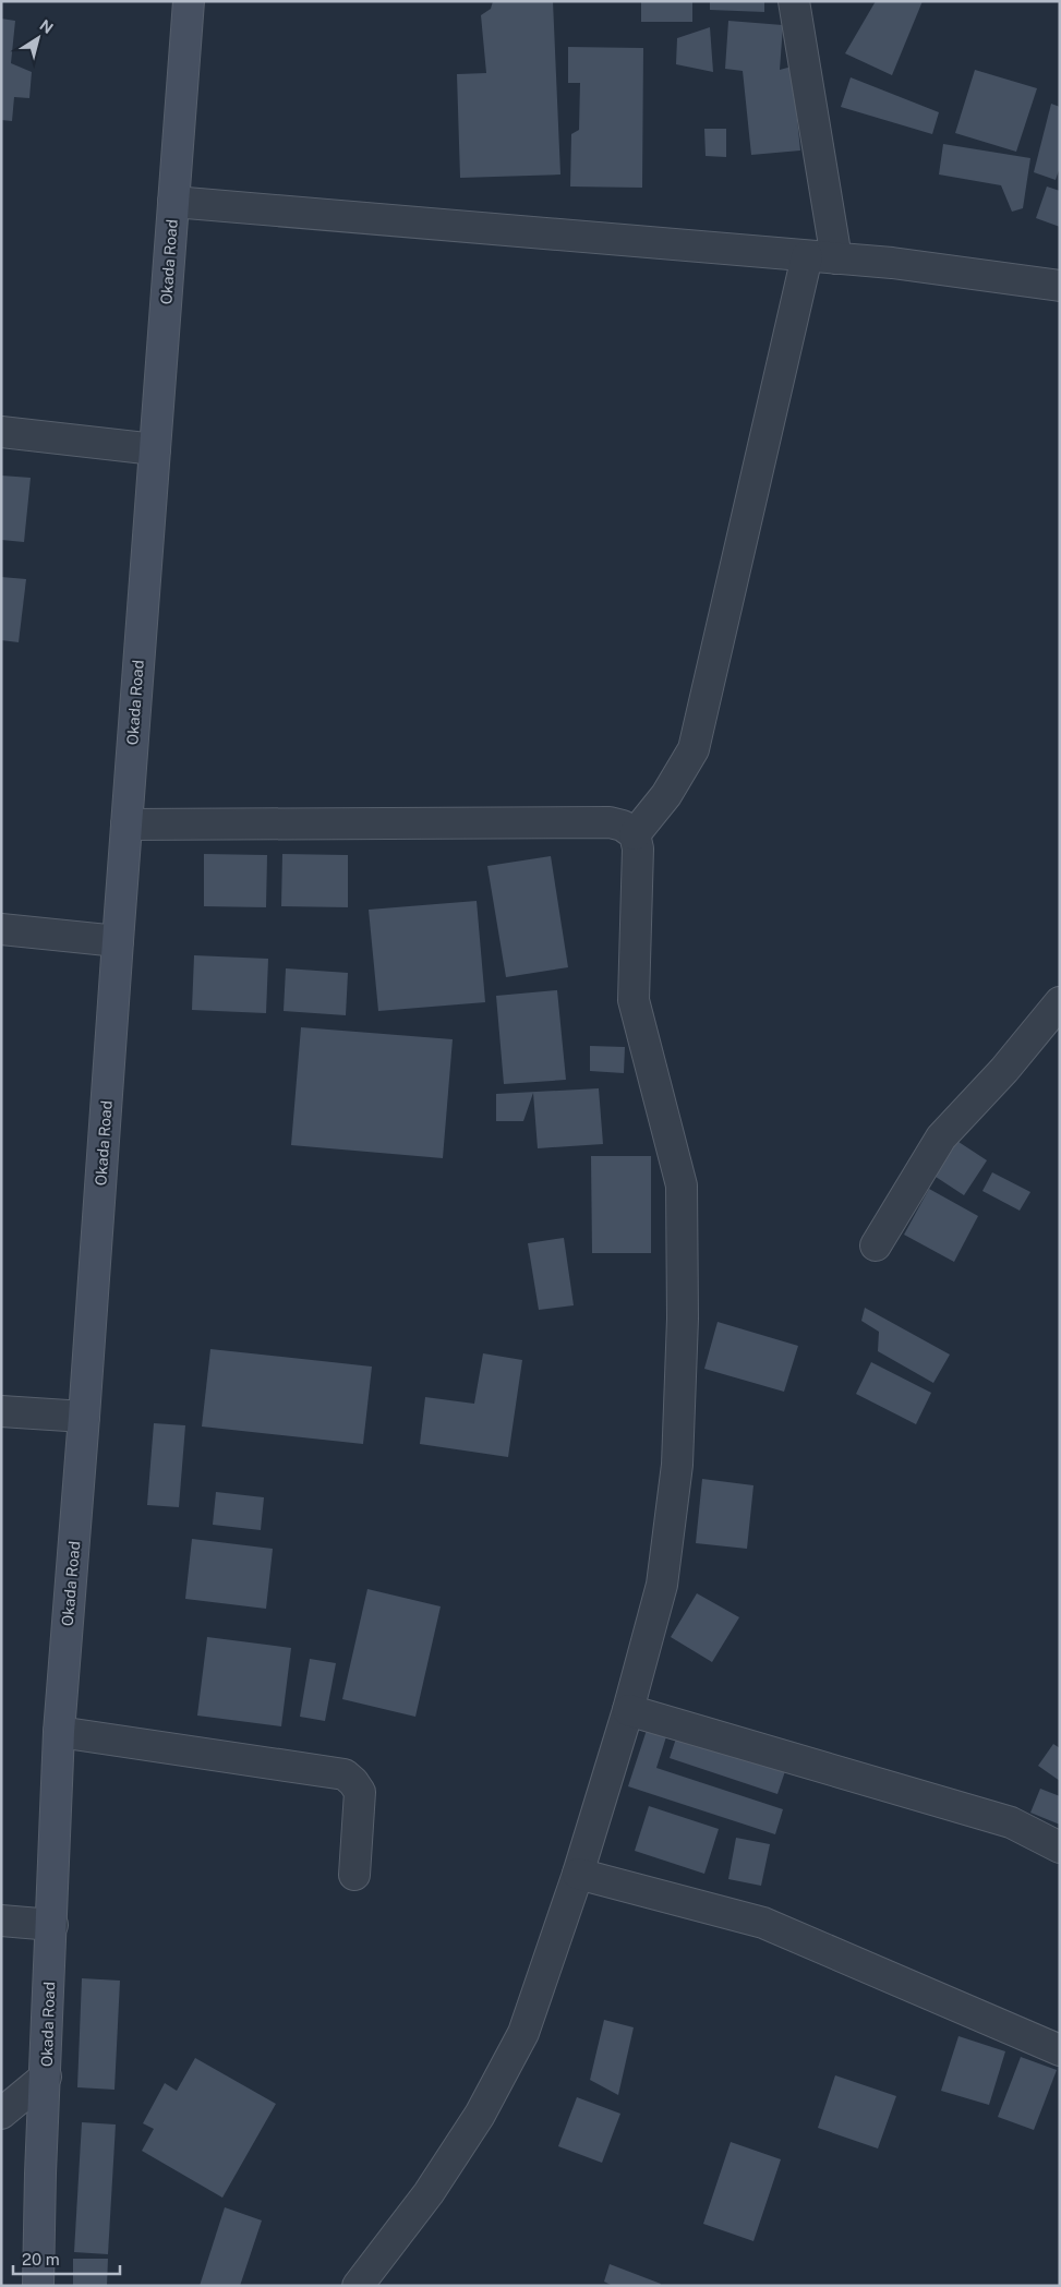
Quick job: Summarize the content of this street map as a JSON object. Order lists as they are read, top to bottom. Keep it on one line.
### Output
{"streets":{"street":["Okada Road"]},"scale_bar":"20 m","north":"top right"}
